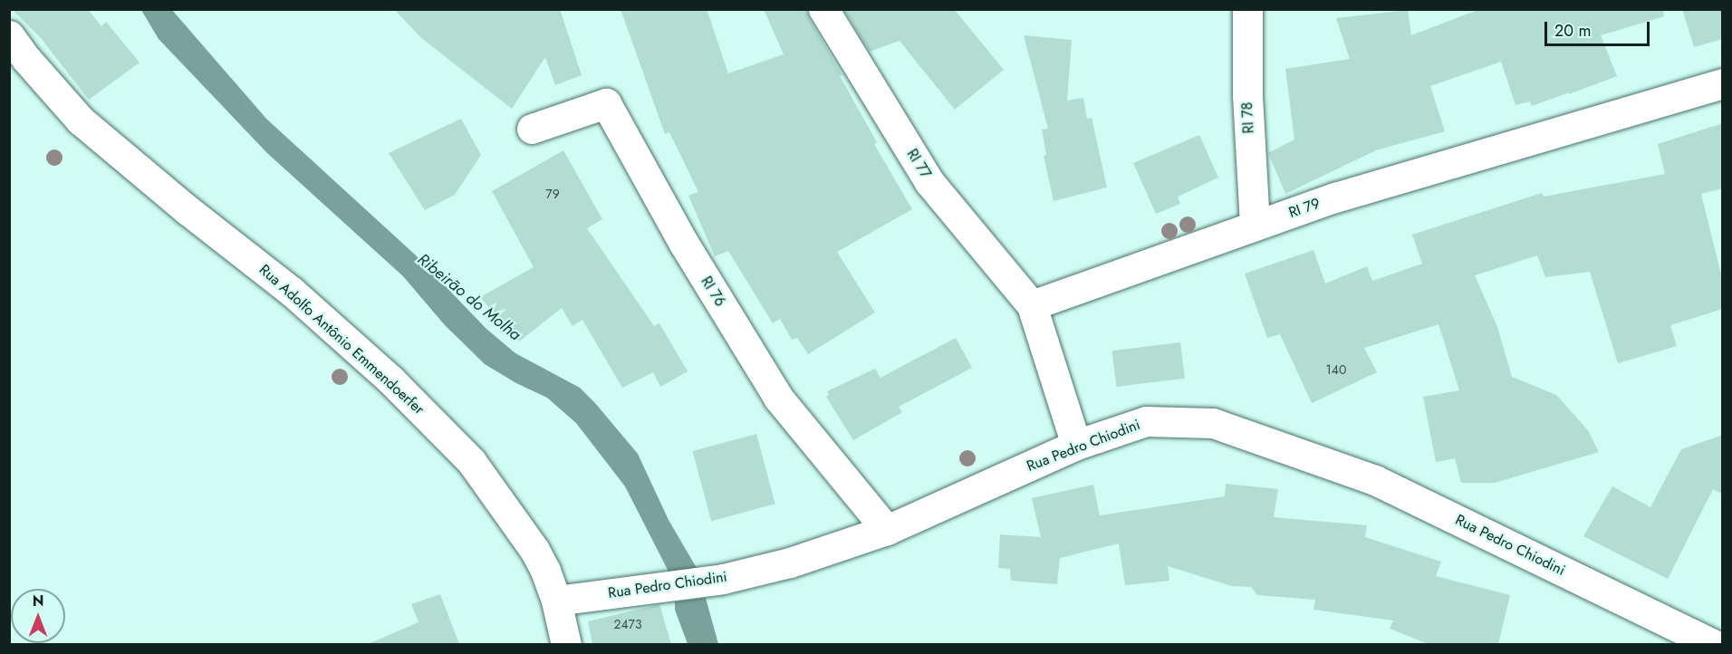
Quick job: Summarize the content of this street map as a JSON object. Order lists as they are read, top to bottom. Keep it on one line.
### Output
{"streets":{"street":["RI 78","RI 77","RI 79","RI 76","Rua Adolfo Antônio Emmendoerfer","Rua Pedro Chiodini"]},"crossings":[["RI 78","RI 79"],["RI 77","RI 79"],["RI 76","Rua Pedro Chiodini"],["Rua Adolfo Antônio Emmendoerfer","Rua Pedro Chiodini"]],"water":["Ribeirão do Molha"],"house_numbers":["79","140","2473"],"scale_bar":"20 m","north":"top"}
